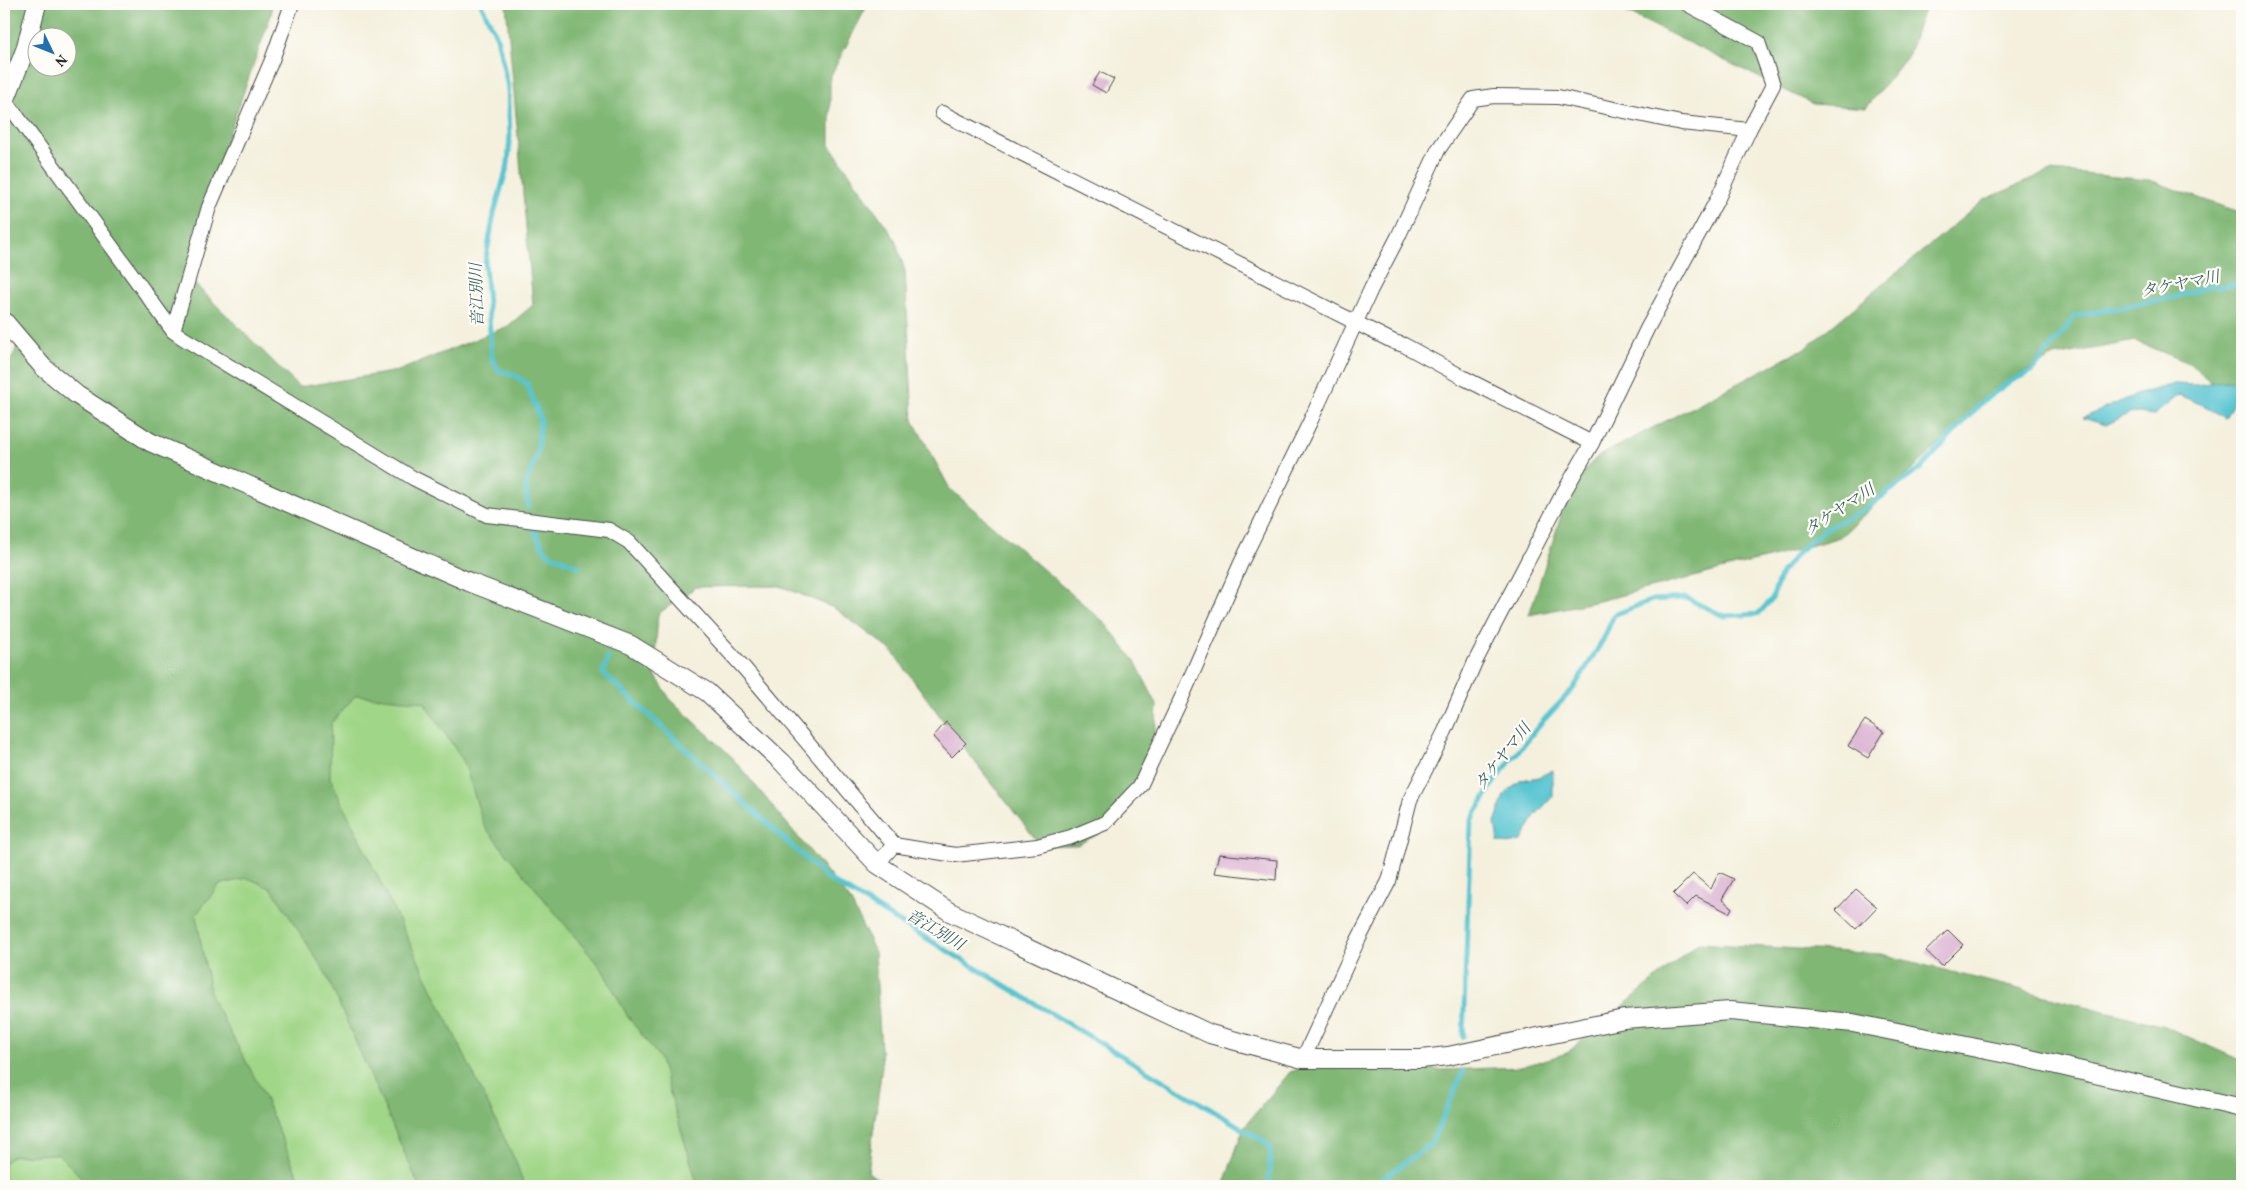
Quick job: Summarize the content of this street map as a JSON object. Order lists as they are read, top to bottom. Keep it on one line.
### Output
{"water":["タケヤマ川","音江別川"],"north":"bottom right"}
